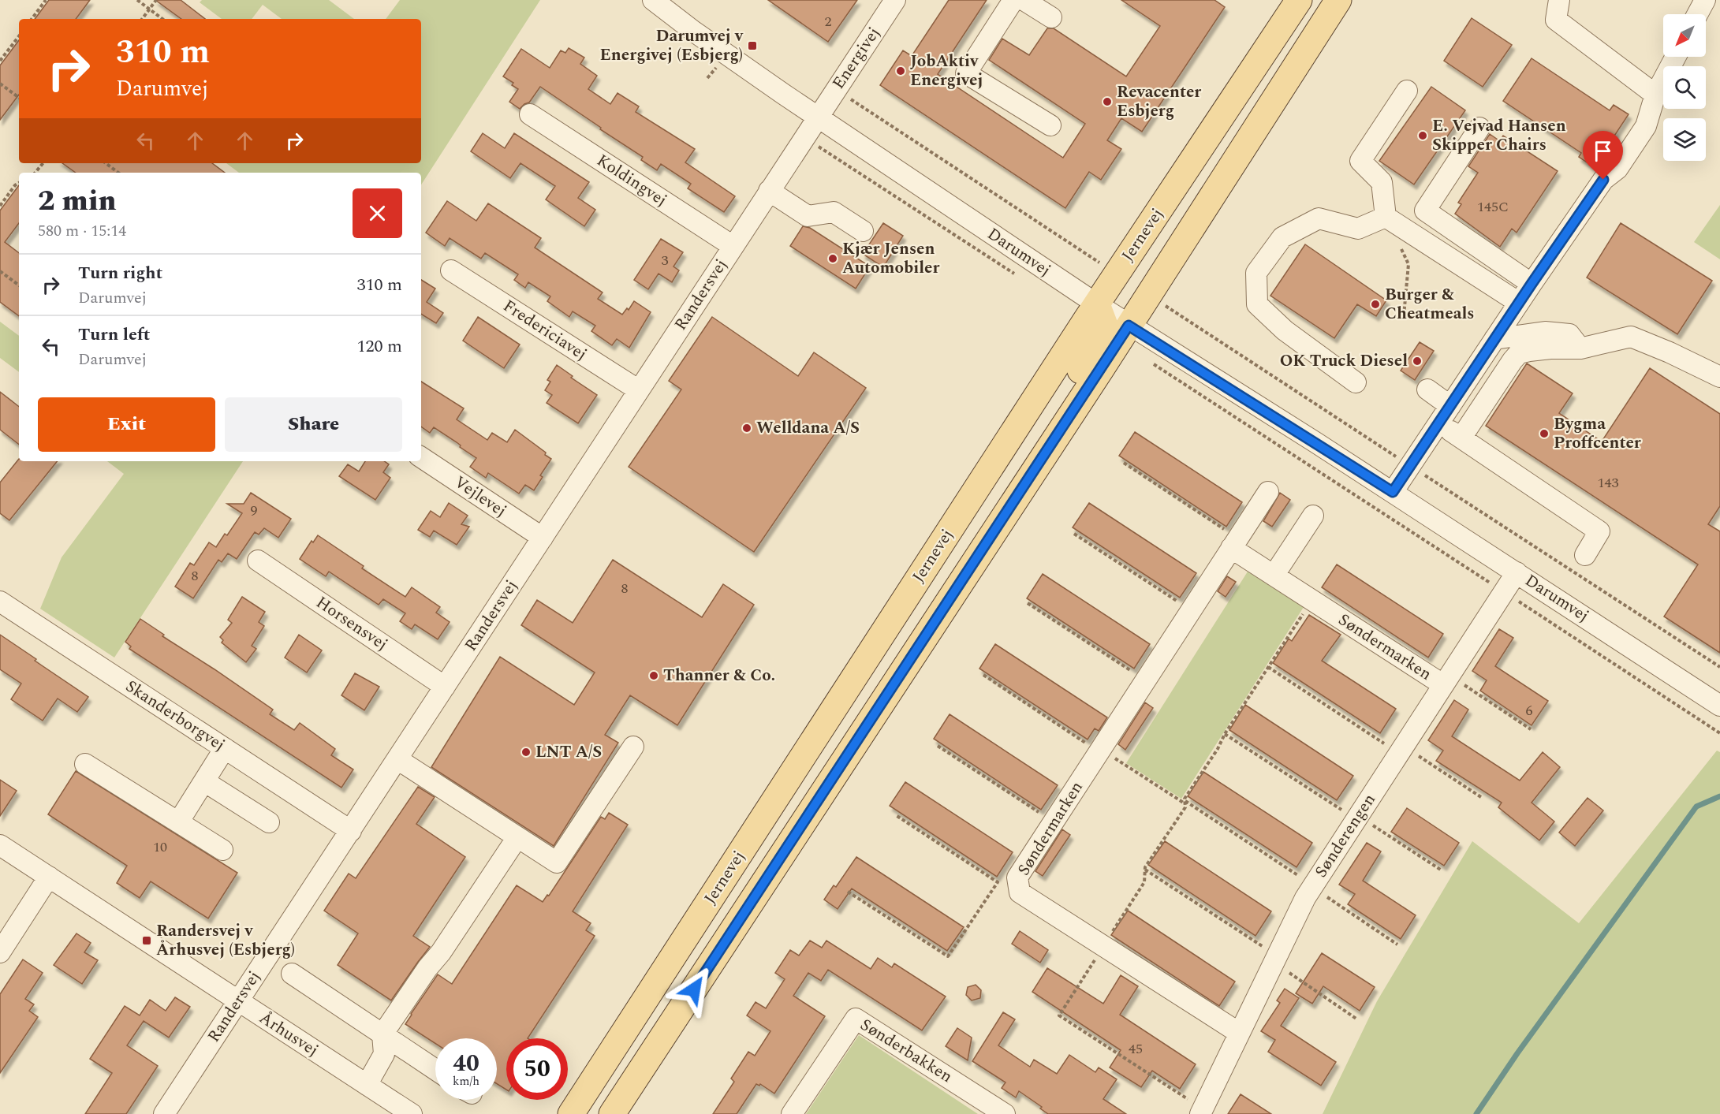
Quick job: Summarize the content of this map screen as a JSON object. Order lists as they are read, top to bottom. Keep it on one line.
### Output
{"streets":{"main road":["Jernevej"],"street":["Energivej","Koldingvej","Darumvej","Randersvej","Fredericiavej","Vejlevej","Horsensvej","Søndermarken","Skanderborgvej","Sønderengen","Århusvej","Sønderbakken"]},"crossings":[["Energivej","Darumvej"],["Energivej","Randersvej"],["Koldingvej","Randersvej"],["Jernevej","Darumvej"],["Darumvej","Randersvej"],["Darumvej","Sønderengen"],["Randersvej","Fredericiavej"],["Randersvej","Vejlevej"],["Randersvej","Horsensvej"],["Randersvej","Skanderborgvej"],["Randersvej","Århusvej"],["Søndermarken","Sønderengen"]],"places":{"transit":["Darumvej v Energivej (Esbjerg)","Randersvej v Århusvej (Esbjerg)"],"other":["JobAktiv Energivej","Revacenter Esbjerg","E. Vejvad Hansen Skipper Chairs","Kjær Jensen Automobiler","Burger & Cheatmeals","OK Truck Diesel","Welldana A/S","Bygma Proffcenter","Thanner & Co.","LNT A/S"]},"house_numbers":["2","145C","3","143","9","8","8","6","10","45"],"north":"bottom left","page":{"turn":["310 m","Darumvej"],"heading":["2 min","580 m · 15:14"],"list":[{"name":"Turn right","note":"Darumvej","value":"310 m"},{"name":"Turn left","note":"Darumvej","value":"120 m"}],"buttons":["Exit","Share"],"speed":"40 km/h","limit":"50"}}
